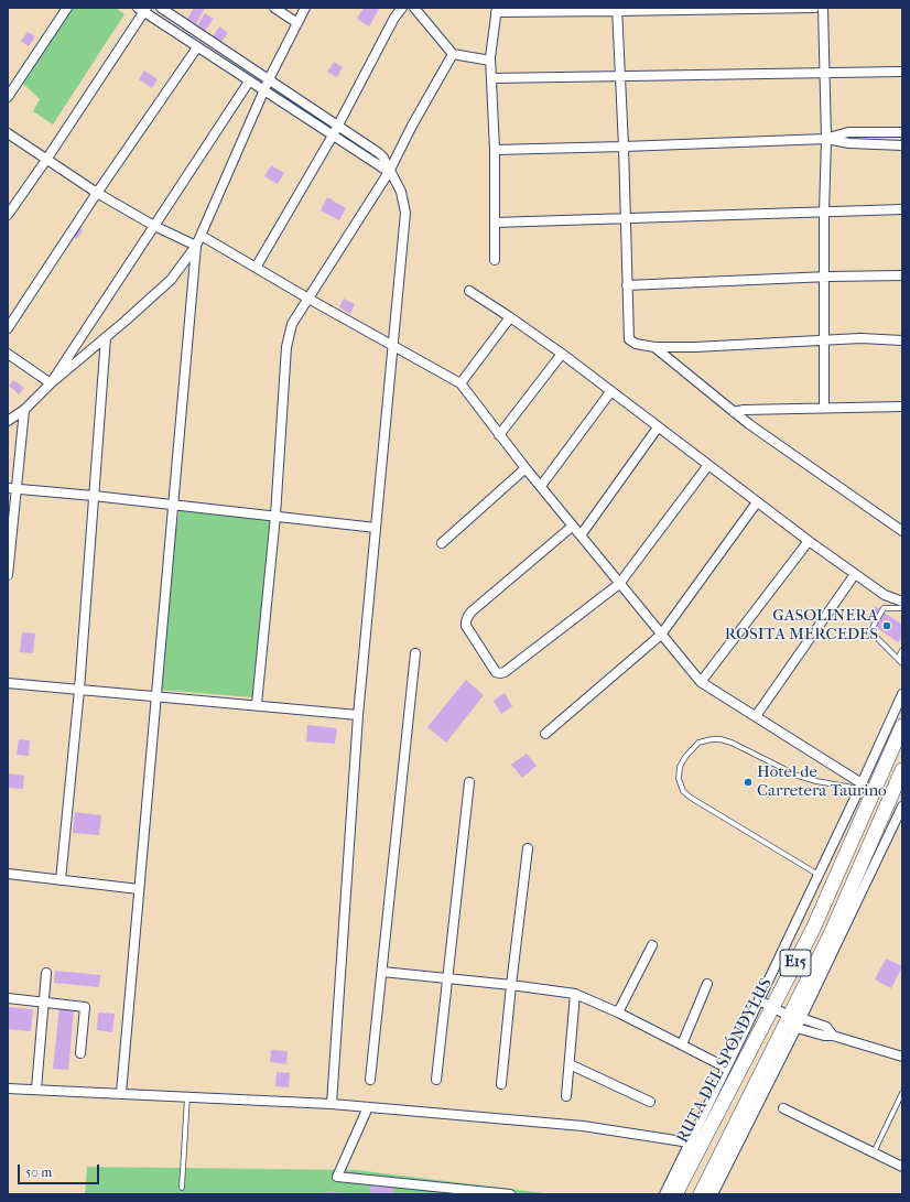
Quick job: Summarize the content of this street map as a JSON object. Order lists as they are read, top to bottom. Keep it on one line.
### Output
{"streets":{"highway":["E15","RUTA DEL SPÓNDYLUS"]},"places":["GASOLINERA ROSITA MERCEDES","Hotel de Carretera Taurino"],"scale_bar":"50 m"}
